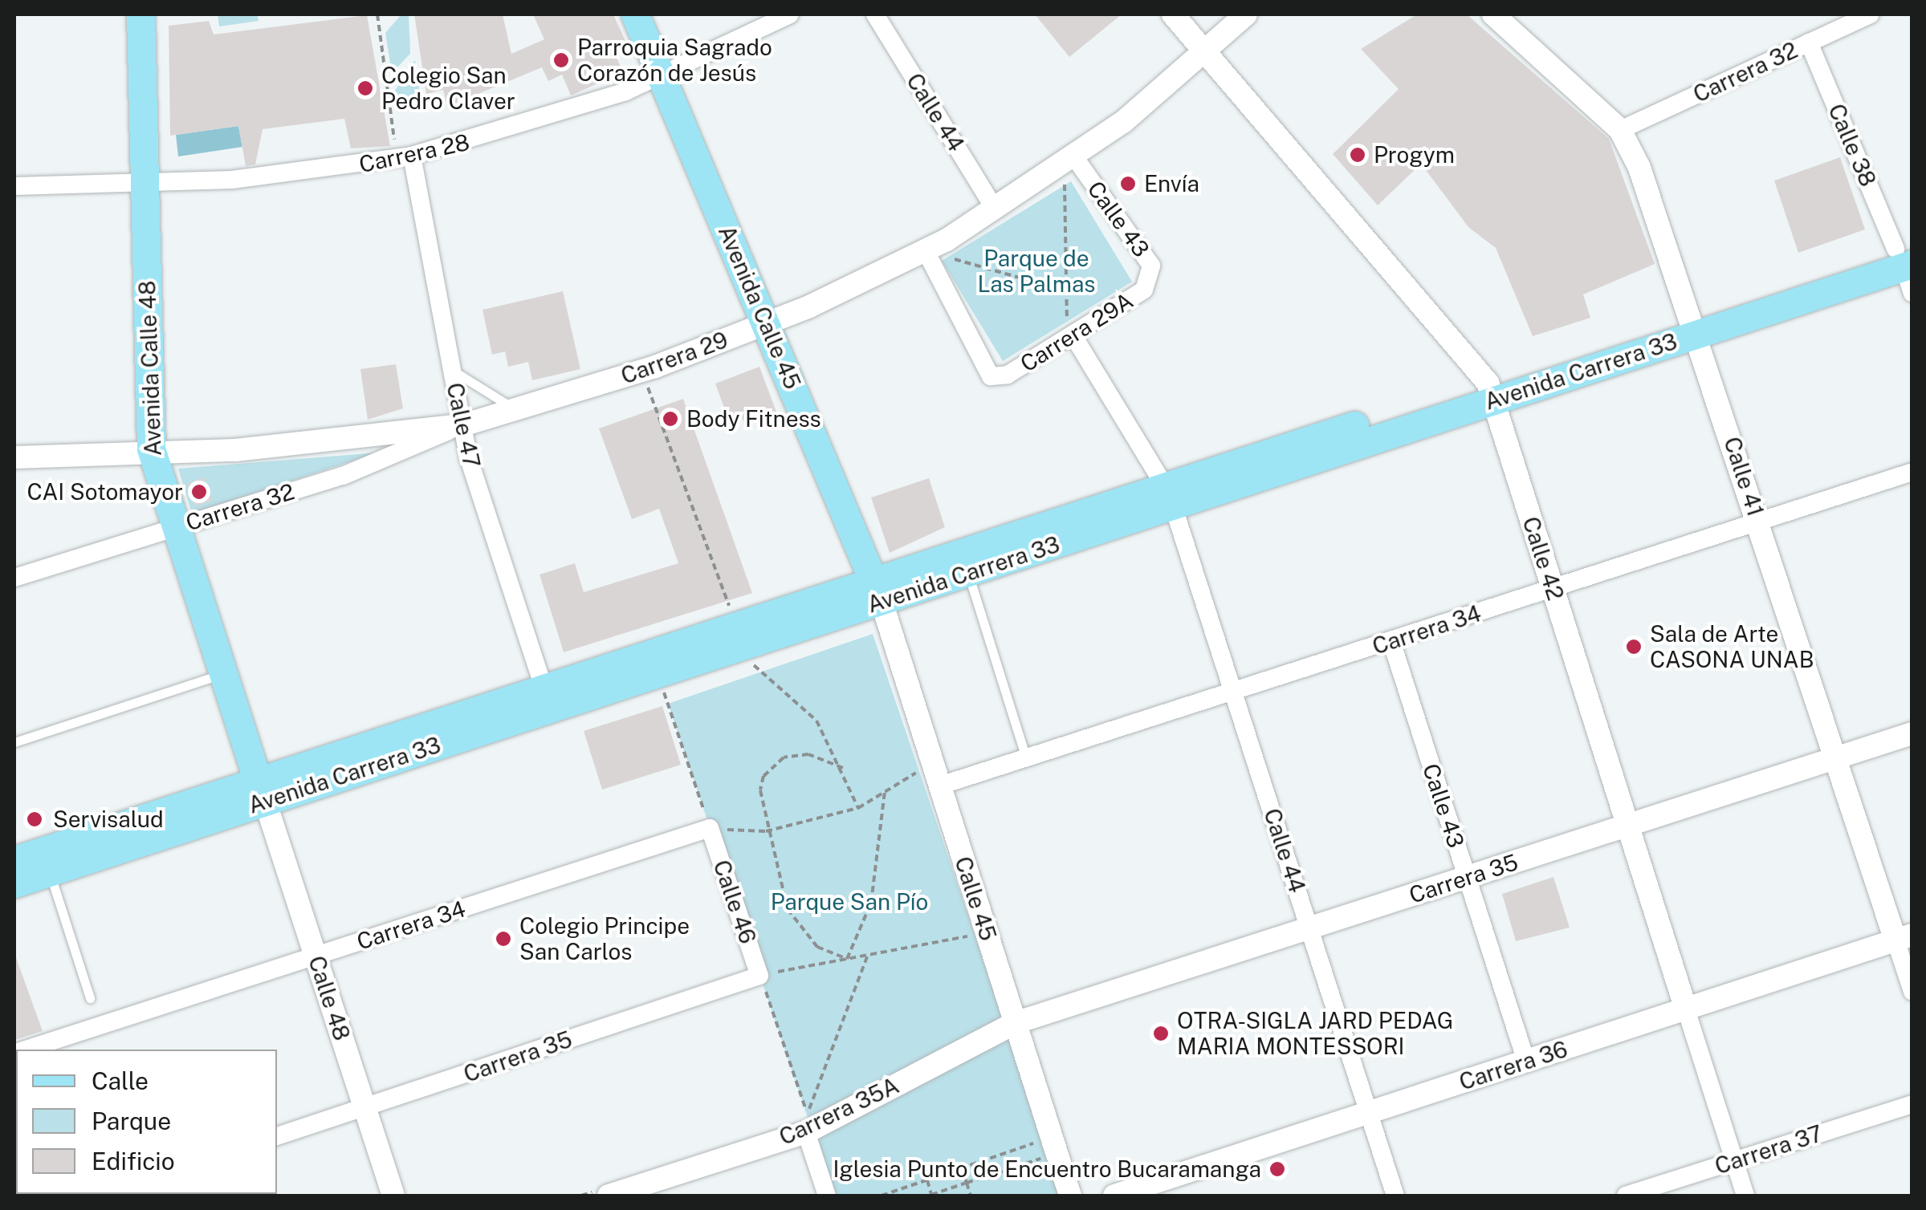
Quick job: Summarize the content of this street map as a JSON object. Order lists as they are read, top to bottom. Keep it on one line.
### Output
{"streets":{"main road":["Avenida Calle 45","Avenida Calle 48","Avenida Carrera 33"],"street":["Carrera 32","Calle 44","Calle 38","Carrera 28","Calle 43","Carrera 29A","Carrera 29","Calle 47","Calle 41","Calle 42","Carrera 34","Carrera 35","Calle 45","Calle 46","Calle 48","Carrera 36","Carrera 35A","Carrera 37"]},"crossings":[["Carrera 32","Calle 38"],["Carrera 32","Carrera 29"],["Carrera 32","Avenida Calle 48"],["Carrera 32","Calle 47"],["Carrera 32","Calle 41"],["Calle 44","Carrera 29A"],["Calle 44","Carrera 29"],["Calle 44","Avenida Carrera 33"],["Calle 44","Carrera 34"],["Calle 44","Carrera 35"],["Calle 44","Carrera 36"],["Calle 38","Avenida Carrera 33"],["Carrera 28","Avenida Calle 45"],["Carrera 28","Avenida Calle 48"],["Carrera 28","Calle 47"],["Calle 43","Carrera 29A"],["Calle 43","Carrera 29"],["Calle 43","Carrera 34"],["Calle 43","Carrera 35"],["Calle 43","Carrera 36"],["Avenida Calle 45","Carrera 29"],["Avenida Calle 45","Avenida Carrera 33"],["Avenida Calle 45","Calle 45"],["Carrera 29A","Carrera 29"],["Carrera 29","Avenida Calle 48"],["Carrera 29","Calle 47"],["Carrera 29","Calle 42"],["Avenida Calle 48","Avenida Carrera 33"],["Avenida Calle 48","Calle 48"],["Avenida Carrera 33","Calle 47"],["Avenida Carrera 33","Calle 41"],["Avenida Carrera 33","Calle 42"],["Avenida Carrera 33","Calle 45"],["Avenida Carrera 33","Calle 48"],["Calle 41","Carrera 34"],["Calle 41","Carrera 35"],["Calle 41","Carrera 36"],["Calle 42","Carrera 34"],["Calle 42","Carrera 35"],["Calle 42","Carrera 36"],["Calle 42","Carrera 37"],["Carrera 34","Calle 45"],["Carrera 34","Calle 46"],["Carrera 34","Calle 48"],["Carrera 35","Calle 45"],["Carrera 35","Calle 46"],["Carrera 35","Calle 48"],["Carrera 35","Carrera 35A"],["Calle 45","Carrera 35A"]],"parks":["Parque de Las Palmas","Parque San Pío"],"places":["Parroquia Sagrado Corazón de Jesús","Colegio San Pedro Claver","Progym","Envía","Body Fitness","CAI Sotomayor","Sala de Arte CASONA UNAB","Servisalud","Colegio Principe San Carlos","OTRA-SIGLA JARD PEDAG MARIA MONTESSORI","Iglesia Punto de Encuentro Bucaramanga"],"legend":["Calle","Parque","Edificio"]}
